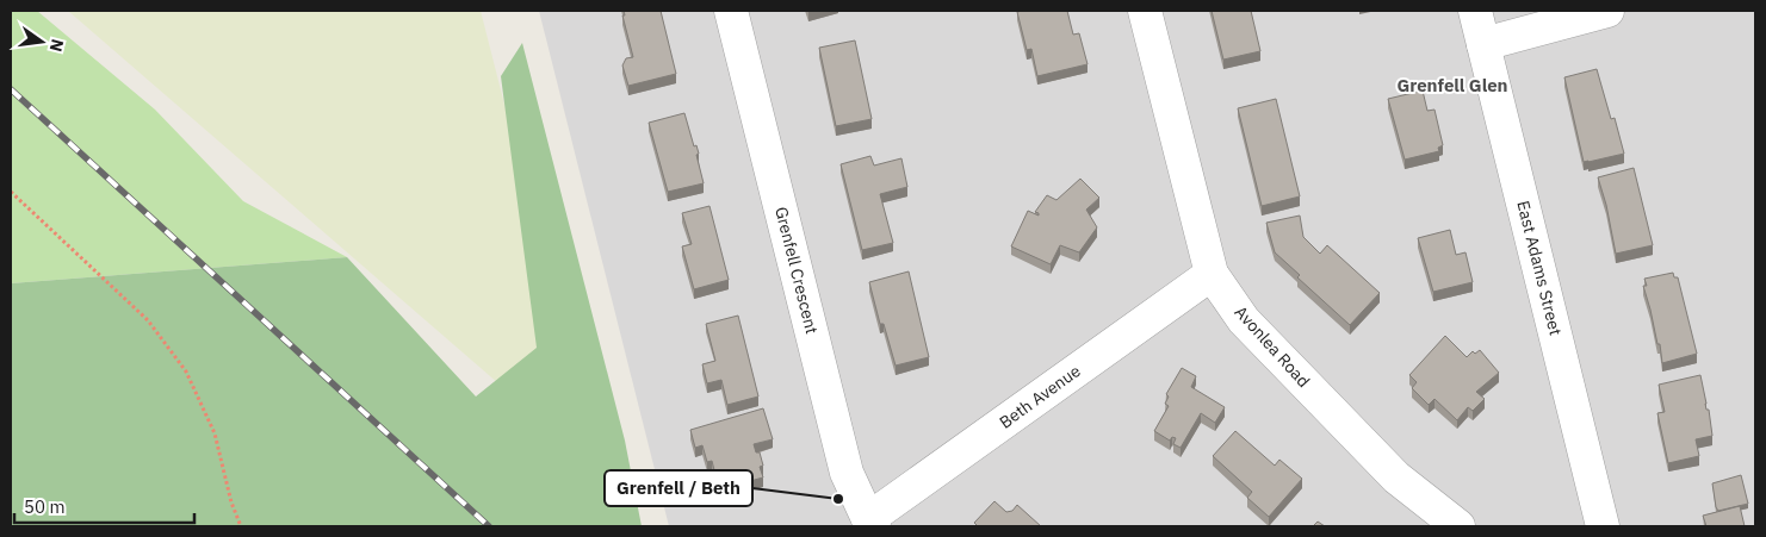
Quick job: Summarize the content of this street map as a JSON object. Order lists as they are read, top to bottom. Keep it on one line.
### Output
{"streets":{"street":["East Adams Street","Grenfell Crescent","Avonlea Road","Beth Avenue"]},"crossings":[["Grenfell Crescent","Beth Avenue"],["Avonlea Road","Beth Avenue"]],"districts":["Grenfell Glen"],"places":["Grenfell / Beth"],"scale_bar":"50 m","north":"right"}
